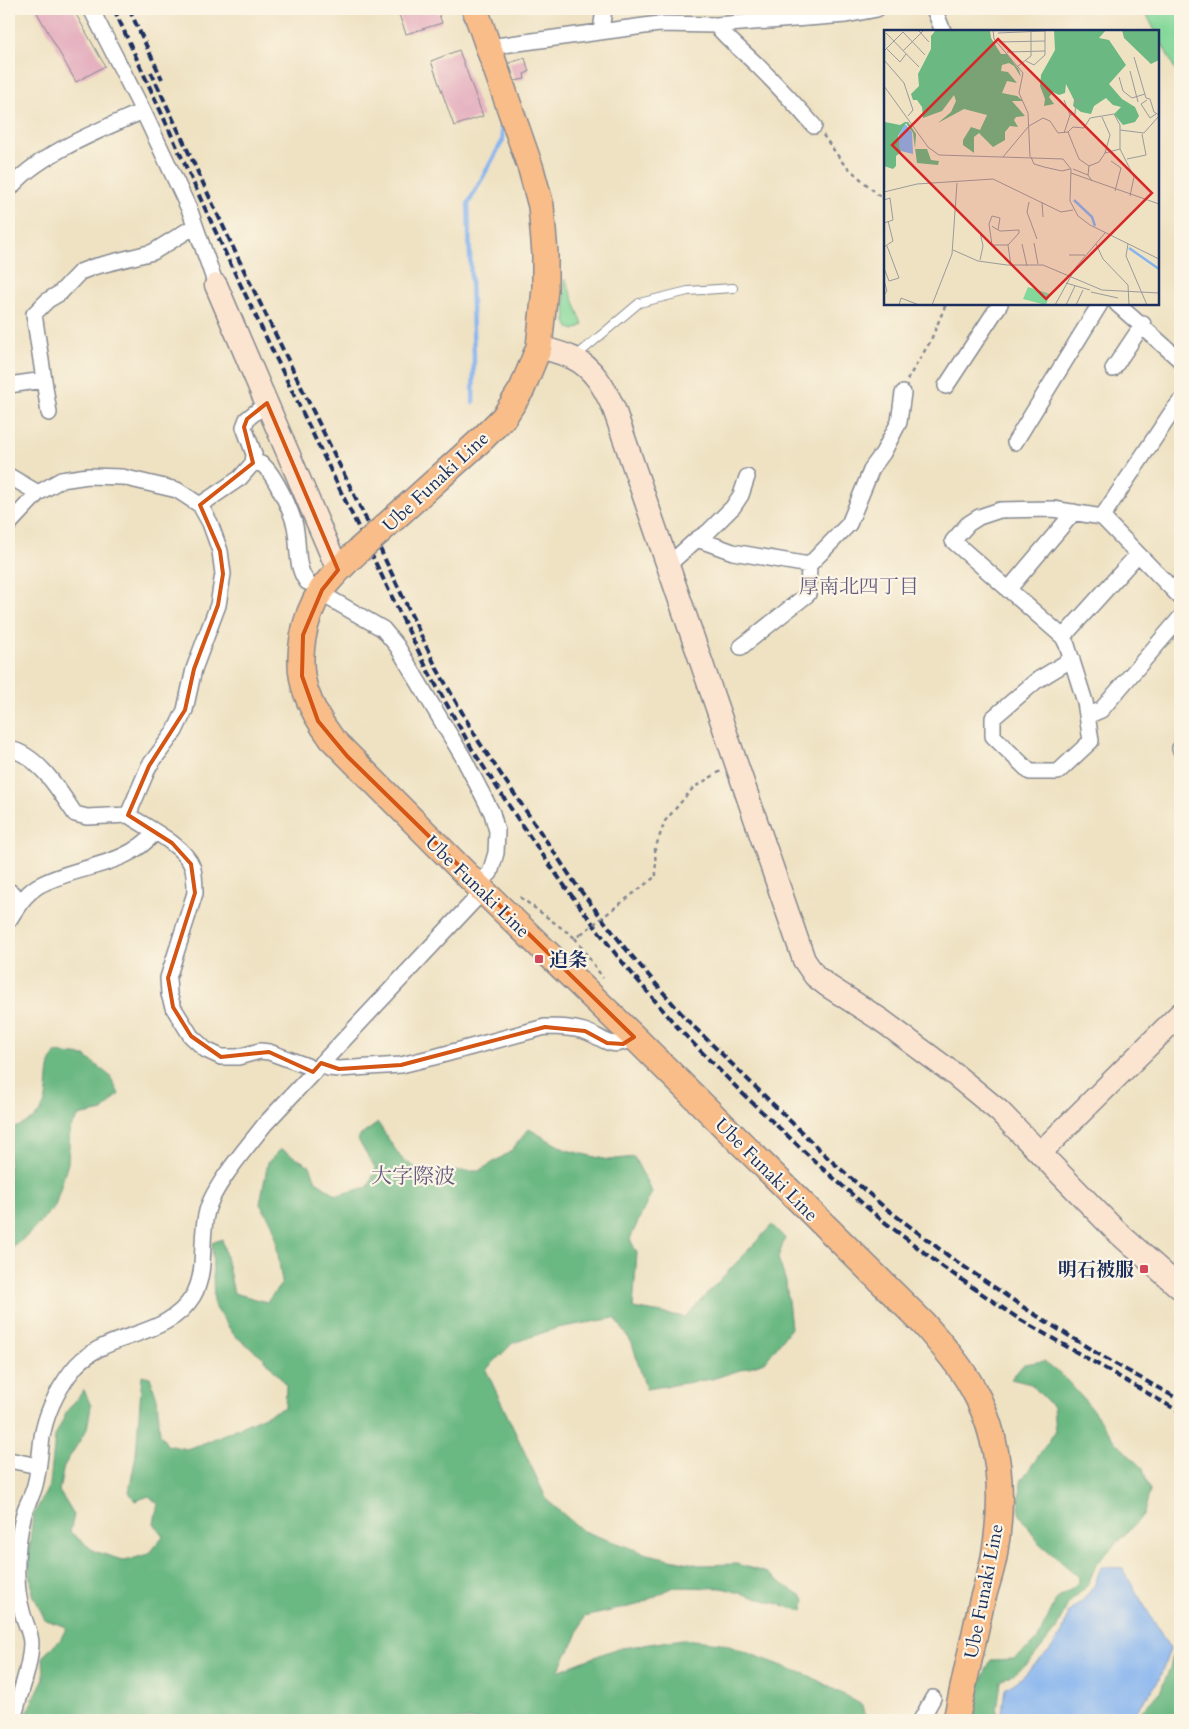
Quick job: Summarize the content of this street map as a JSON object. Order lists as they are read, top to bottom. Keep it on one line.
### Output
{"streets":{"main road":["Ube Funaki Line"]},"districts":["厚南北四丁目","大字際波"],"places":{"transit":["迫条","明石被服"]}}
